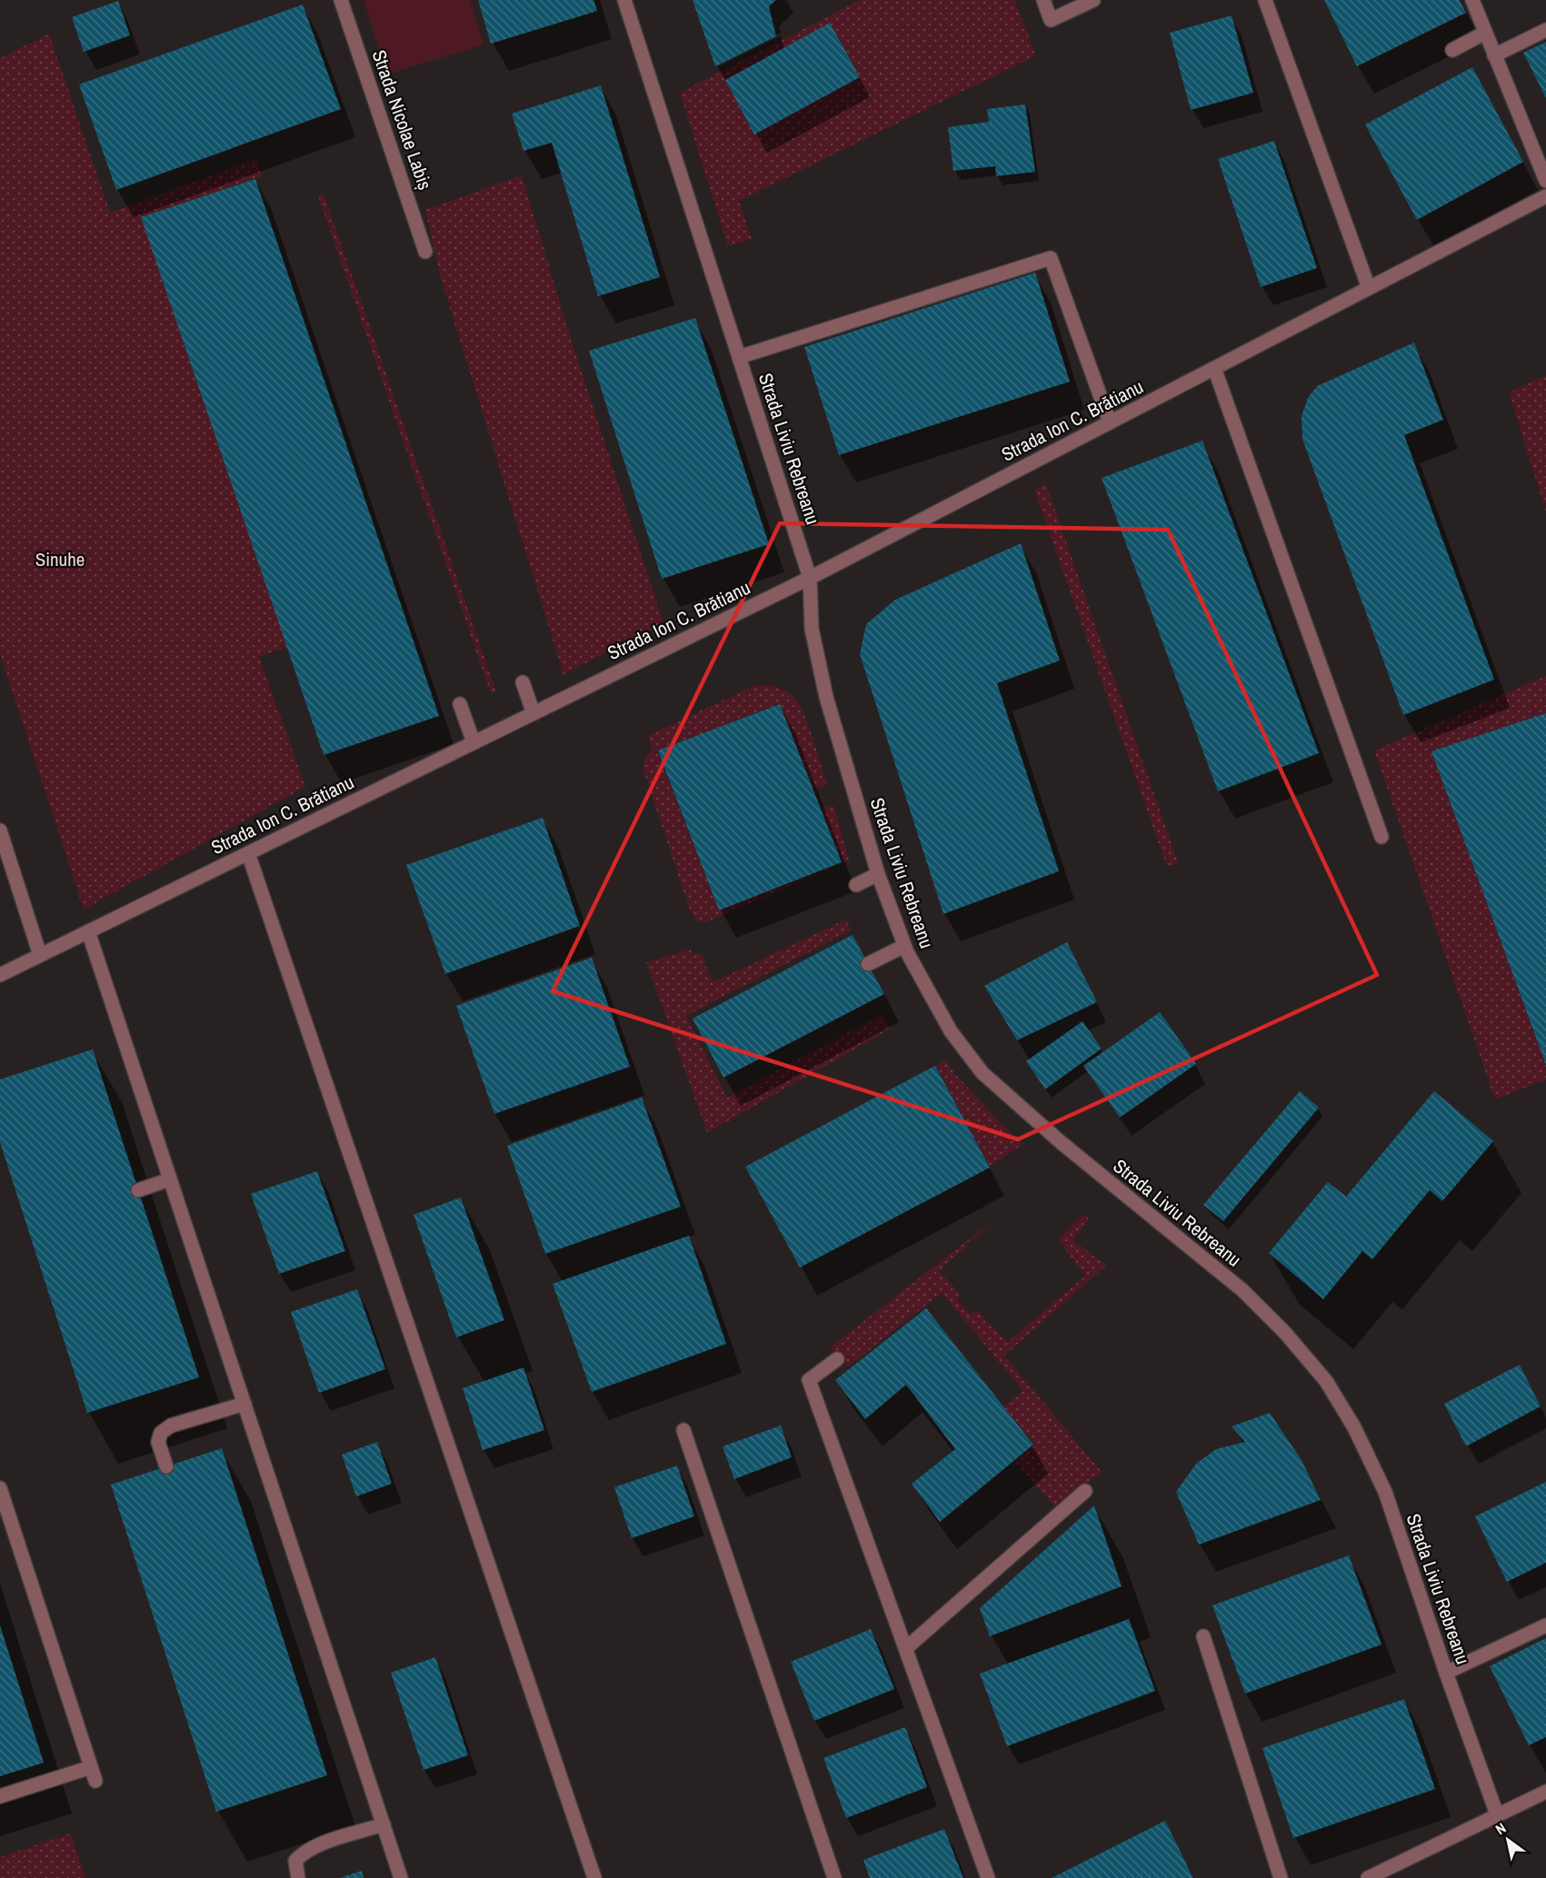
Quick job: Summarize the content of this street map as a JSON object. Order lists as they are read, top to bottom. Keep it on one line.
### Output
{"streets":{"street":["Strada Nicolae Labiș","Strada Ion C. Brătianu","Strada Liviu Rebreanu"]},"crossings":[["Strada Ion C. Brătianu","Strada Liviu Rebreanu"]],"parks":["Sinuhe"],"north":"top left"}
